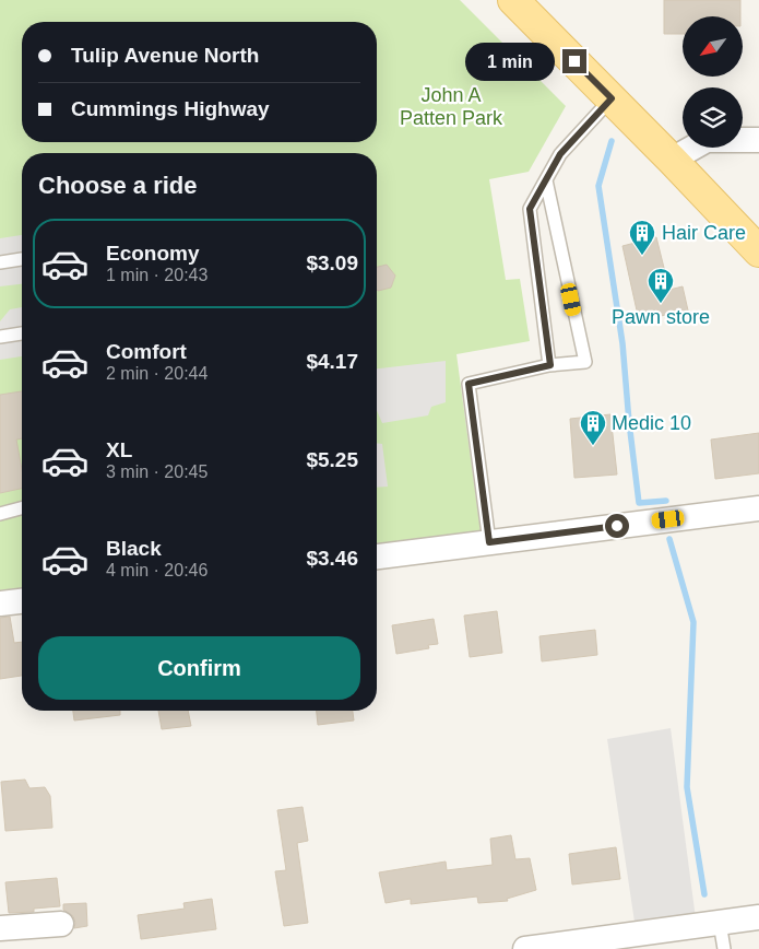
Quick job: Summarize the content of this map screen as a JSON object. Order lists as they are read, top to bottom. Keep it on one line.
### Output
{"parks":["John A Patten Park"],"places":{"building":["Hair Care","Pawn store","Medic 10"]},"north":"bottom left","page":{"banner":["Tulip Avenue North","Cummings Highway"],"bubble":"1 min","heading":"Choose a ride","list":[{"name":"Economy","note":"1 min · 20:43","value":"$3.09"},{"name":"Comfort","note":"2 min · 20:44","value":"$4.17"},{"name":"XL","note":"3 min · 20:45","value":"$5.25"},{"name":"Black","note":"4 min · 20:46","value":"$3.46"}],"buttons":"Confirm"}}
